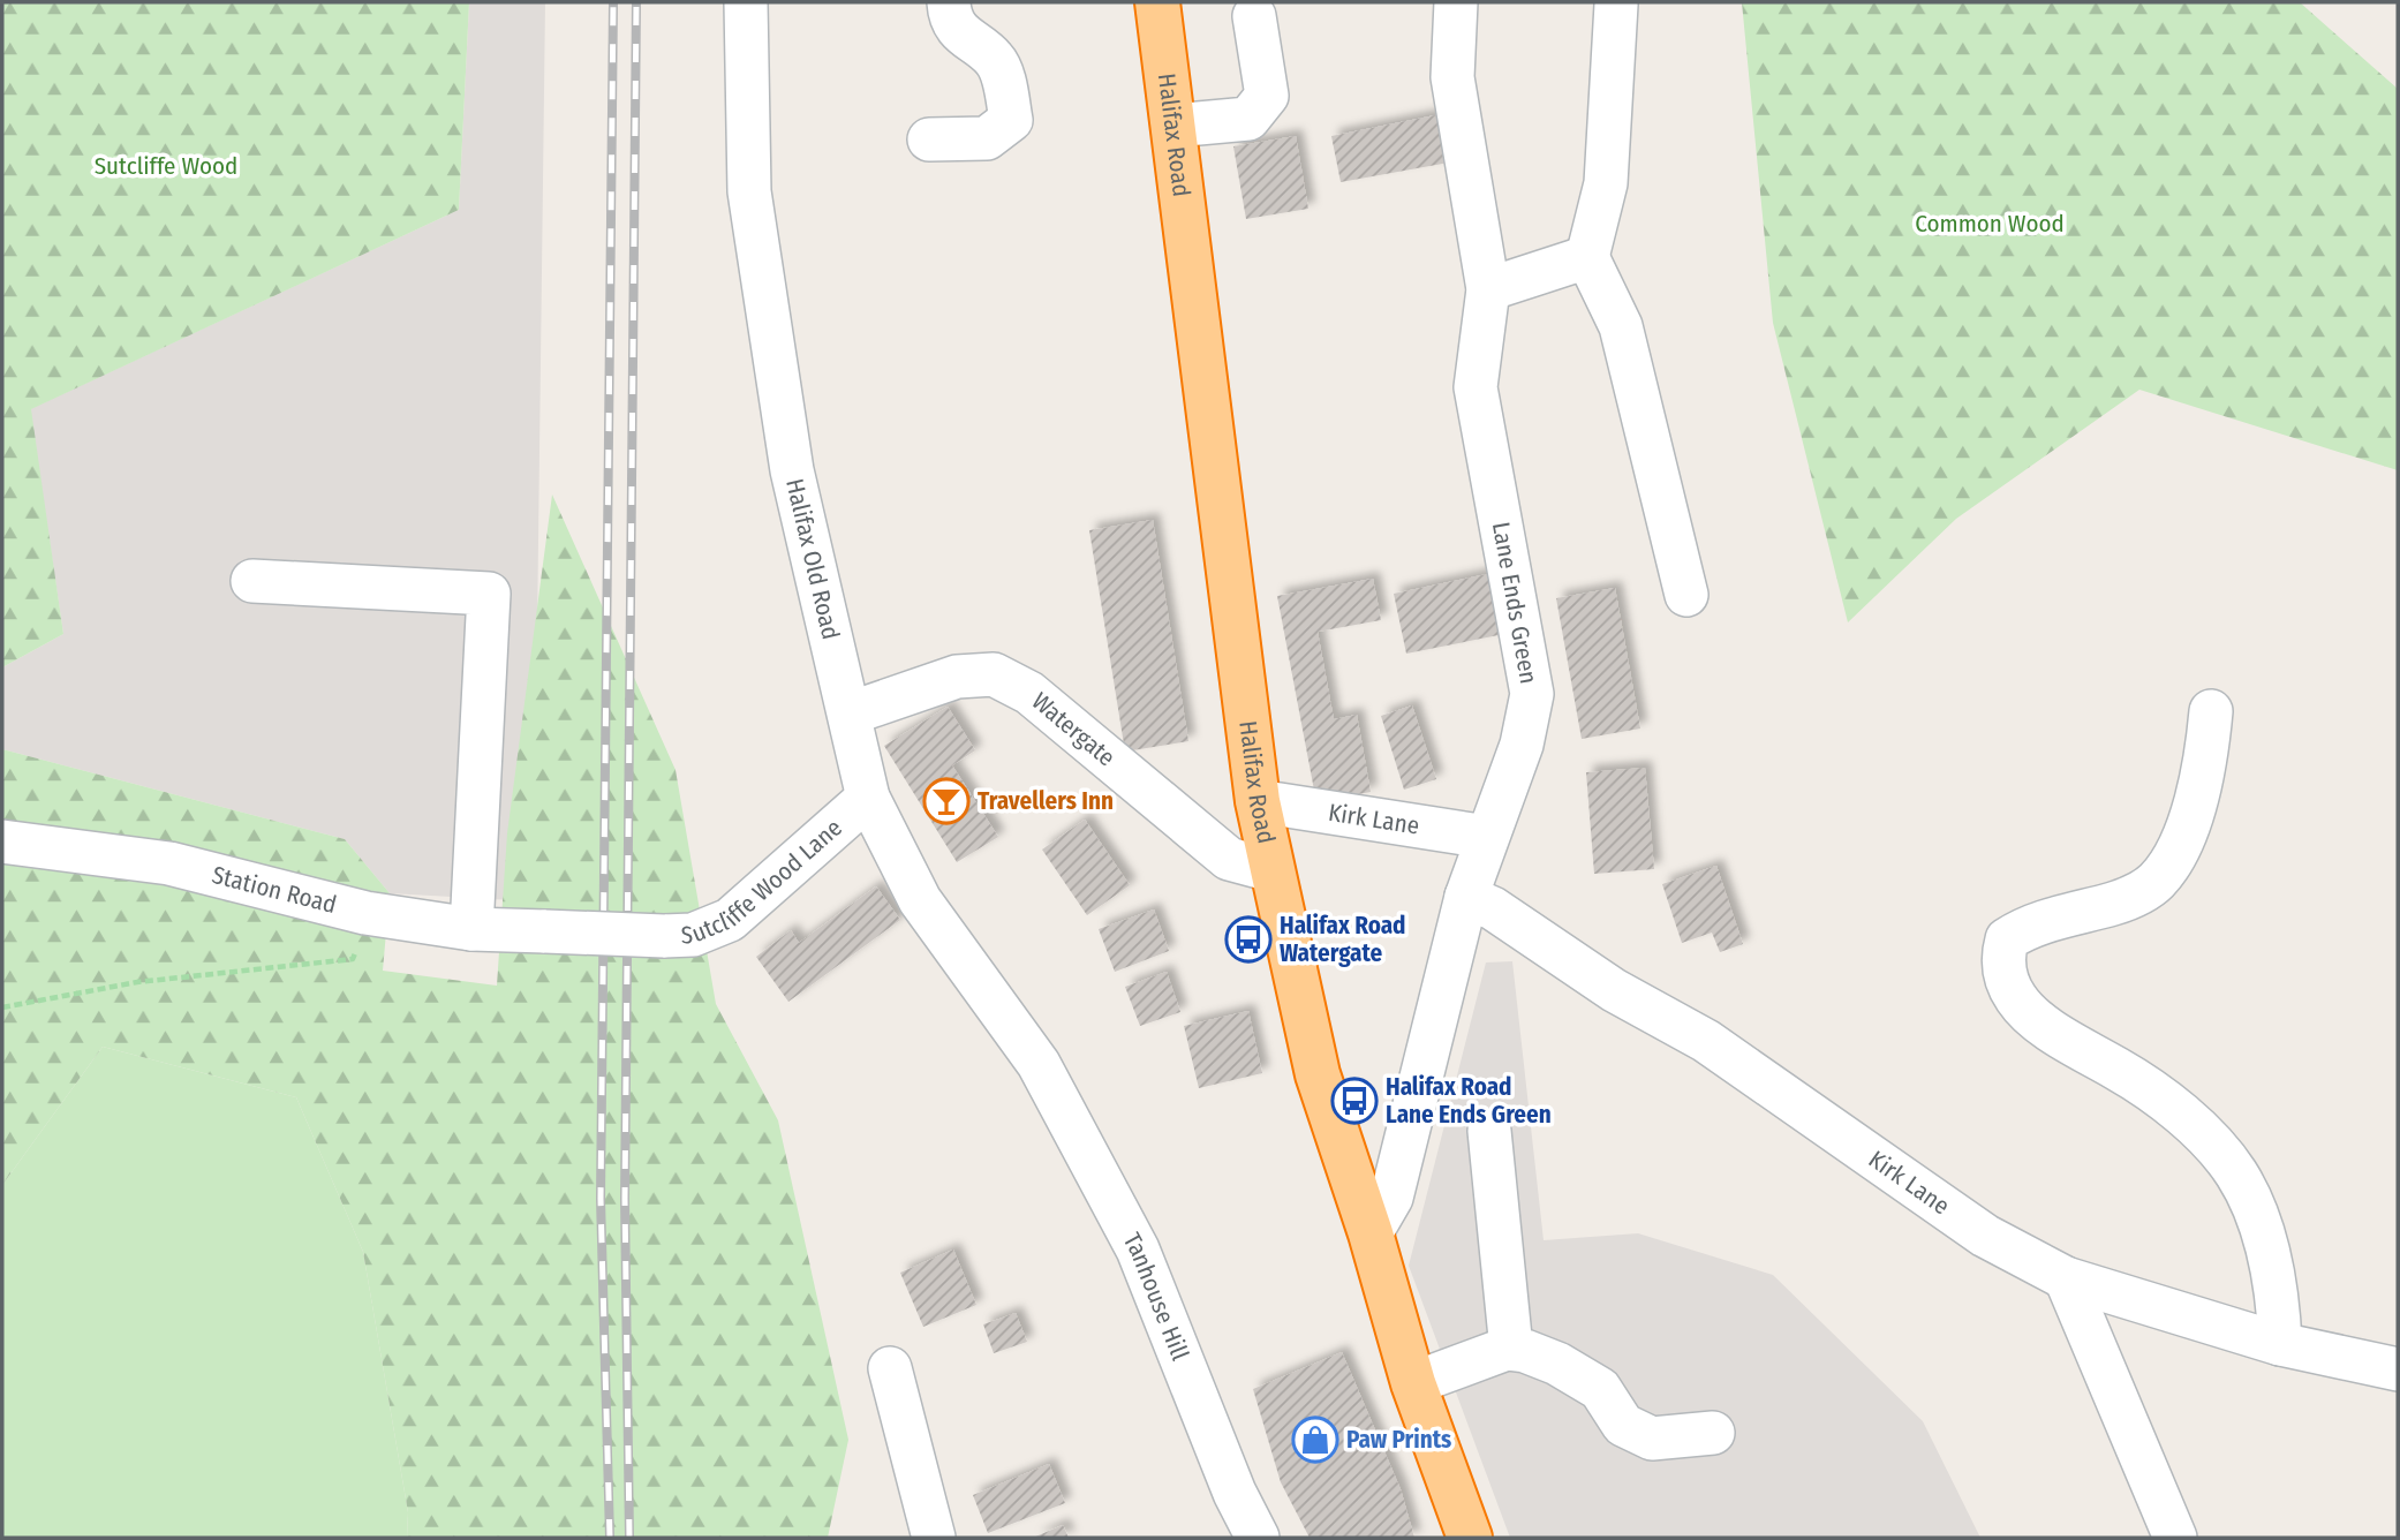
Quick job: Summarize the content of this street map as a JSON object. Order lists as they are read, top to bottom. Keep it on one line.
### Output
{"streets":{"highway":["Halifax Road"],"street":["Halifax Old Road","Lane Ends Green","Watergate","Kirk Lane","Sutcliffe Wood Lane","Station Road","Tanhouse Hill"]},"crossings":[["Halifax Road","Lane Ends Green"],["Halifax Road","Watergate"],["Halifax Road","Kirk Lane"],["Halifax Old Road","Watergate"],["Halifax Old Road","Sutcliffe Wood Lane"],["Halifax Old Road","Tanhouse Hill"],["Lane Ends Green","Kirk Lane"],["Sutcliffe Wood Lane","Station Road"]],"parks":["Sutcliffe Wood","Common Wood"],"places":{"bar":["Travellers Inn"],"bus stop":["Halifax Road Watergate","Halifax Road Lane Ends Green"],"shop":["Paw Prints"]}}
